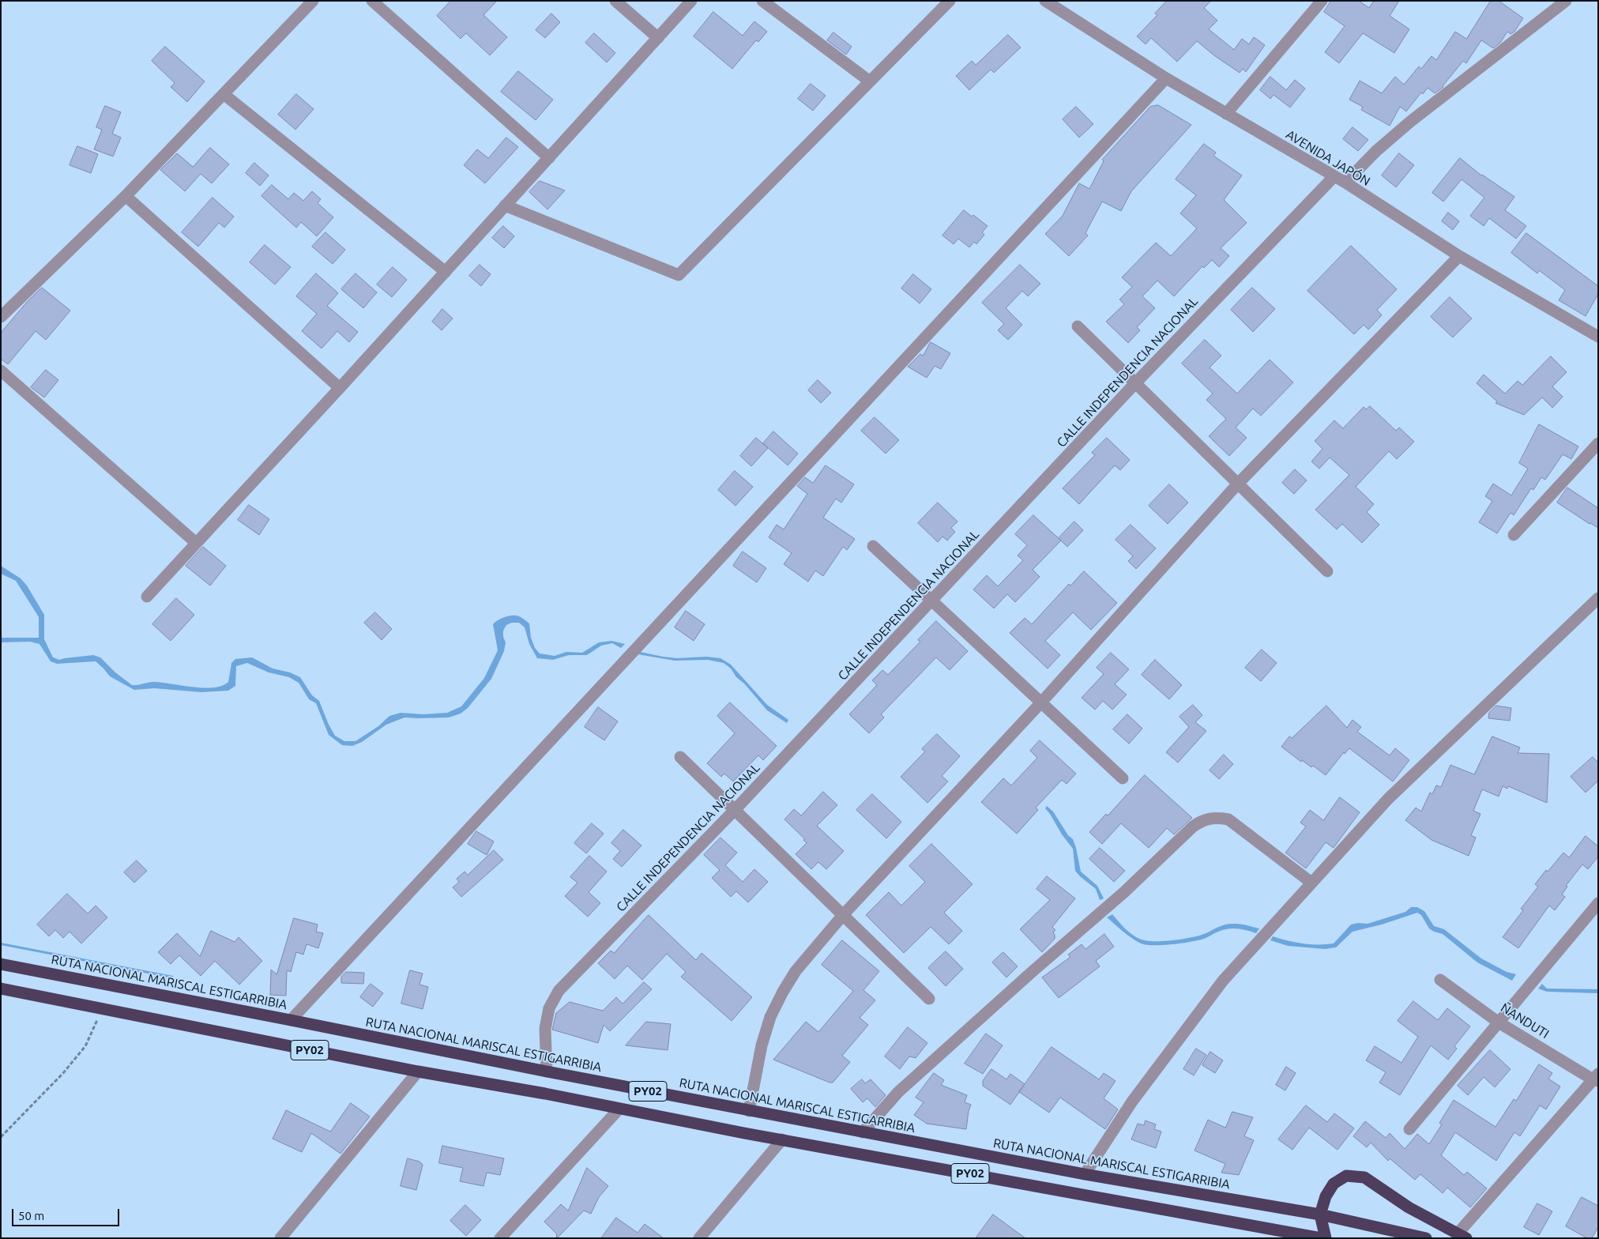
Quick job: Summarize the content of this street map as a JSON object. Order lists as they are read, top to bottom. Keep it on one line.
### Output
{"streets":{"highway":["RUTA NACIONAL MARISCAL ESTIGARRIBIA","PY02"],"street":["AVENIDA JAPÓN","CALLE INDEPENDENCIA NACIONAL","ÑANDUTI"]},"crossings":[["AVENIDA JAPÓN","CALLE INDEPENDENCIA NACIONAL"],["CALLE INDEPENDENCIA NACIONAL","RUTA NACIONAL MARISCAL ESTIGARRIBIA"]],"scale_bar":"50 m"}
